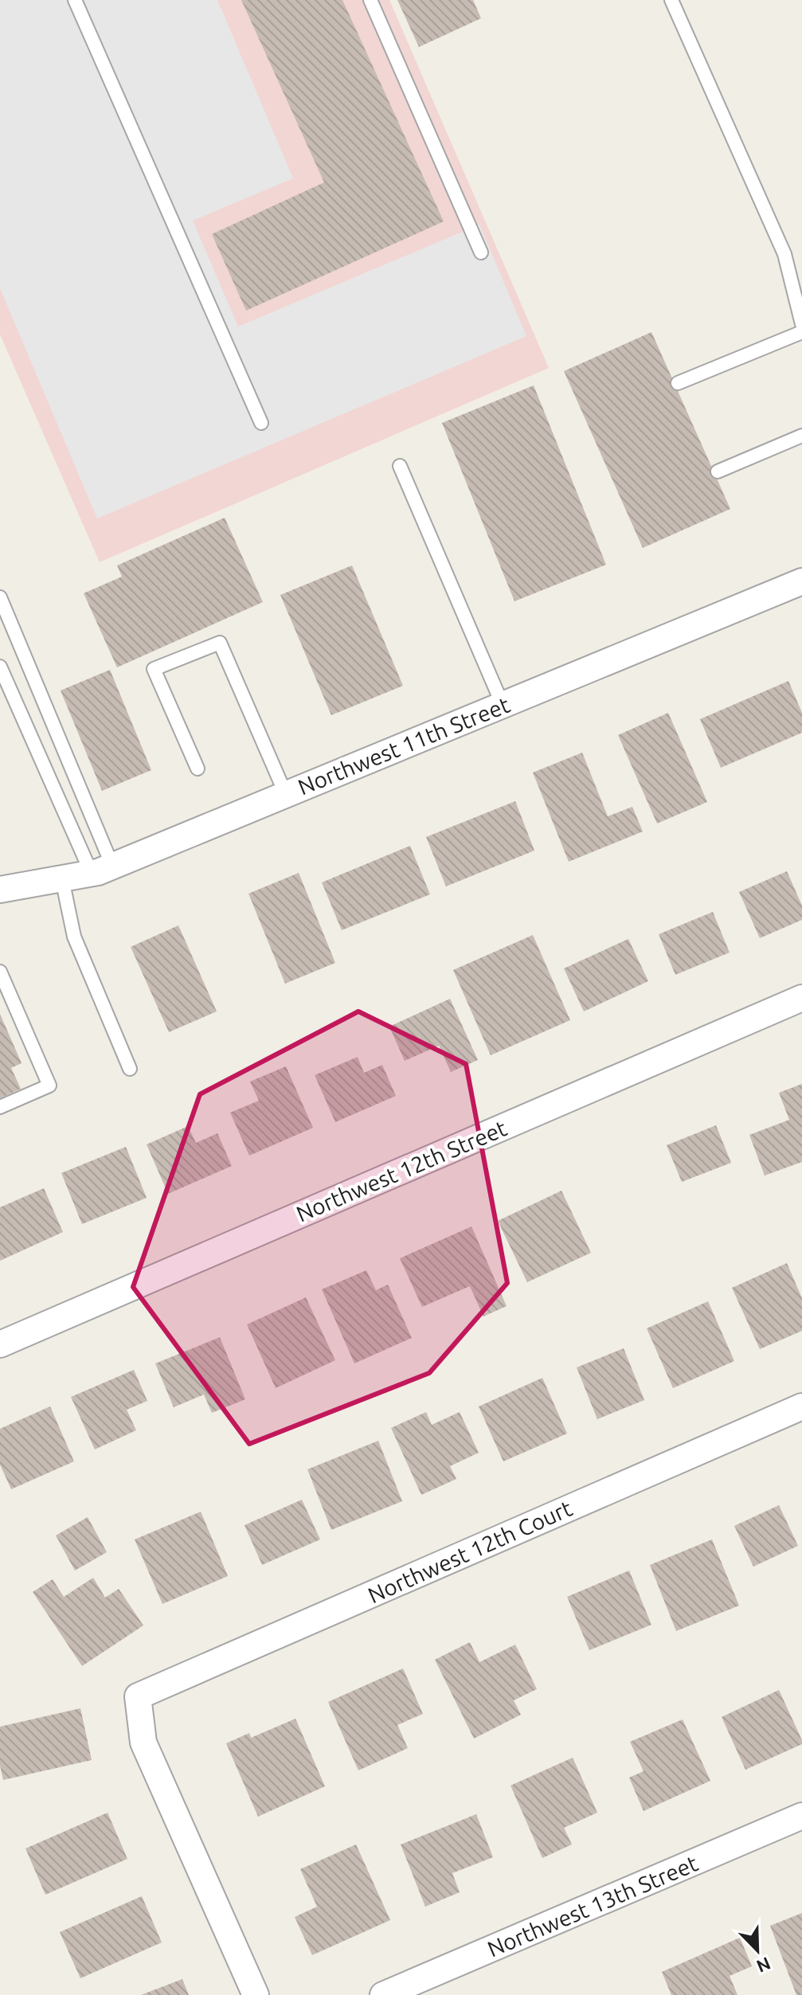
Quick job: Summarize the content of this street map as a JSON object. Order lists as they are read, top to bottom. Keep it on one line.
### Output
{"streets":{"street":["Northwest 11th Street","Northwest 12th Street","Northwest 12th Court","Northwest 13th Street"]},"north":"bottom right"}
